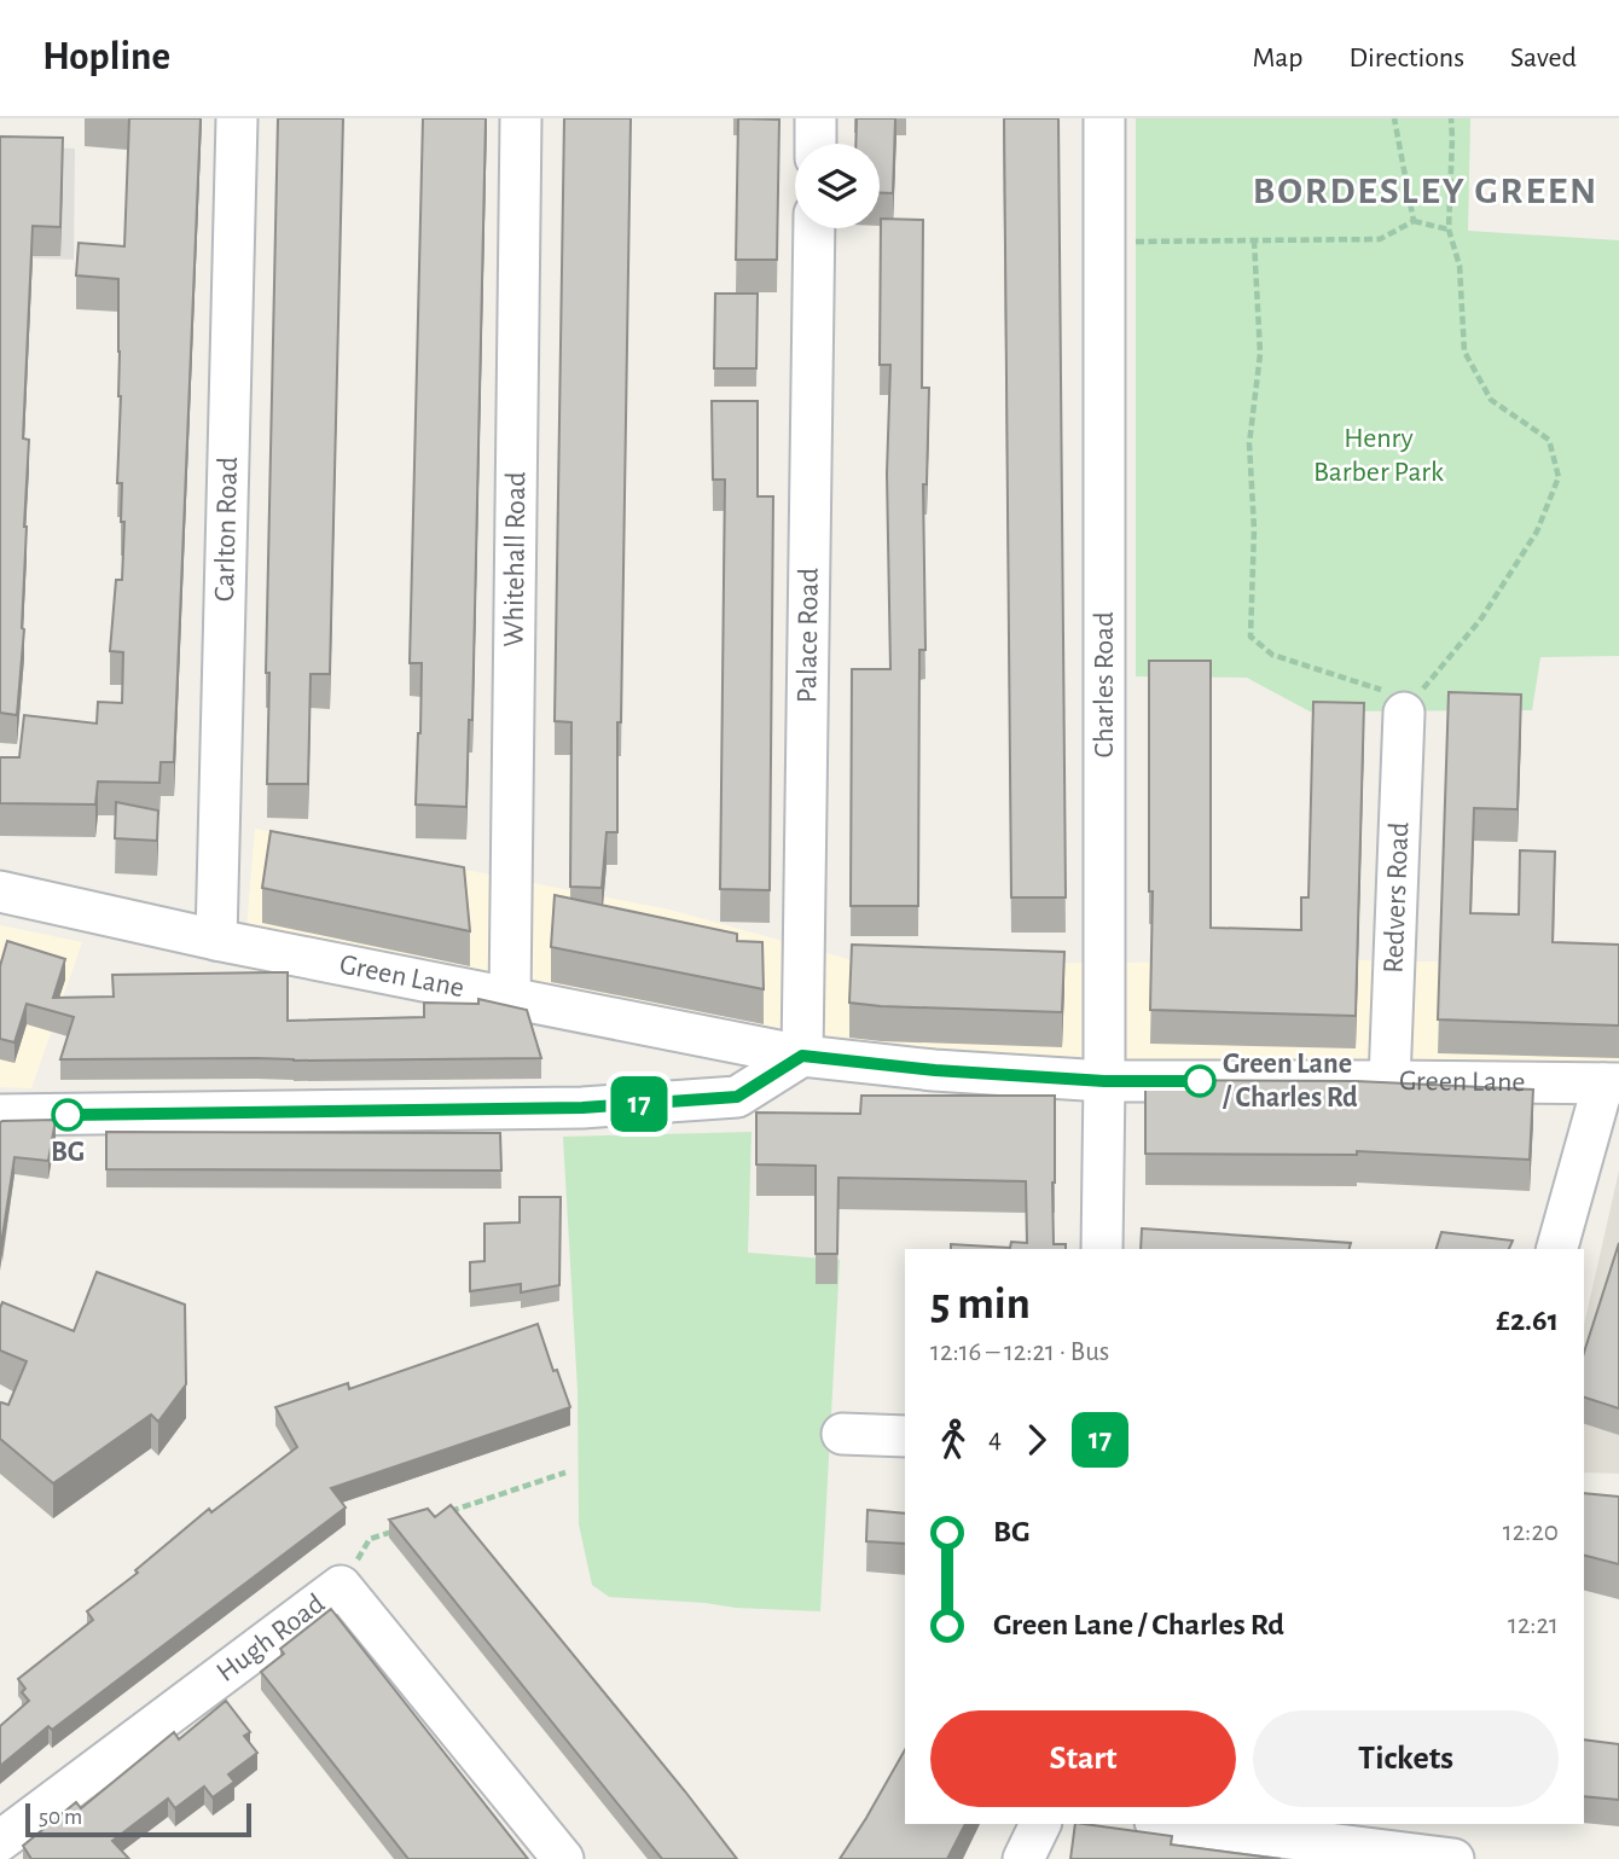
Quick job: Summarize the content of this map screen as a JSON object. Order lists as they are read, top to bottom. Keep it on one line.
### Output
{"streets":{"street":["Carlton Road","Whitehall Road","Palace Road","Charles Road","Redvers Road","Green Lane","Hugh Road"]},"crossings":[["Carlton Road","Green Lane"],["Whitehall Road","Green Lane"],["Palace Road","Green Lane"],["Charles Road","Green Lane"],["Redvers Road","Green Lane"]],"districts":["BORDESLEY GREEN"],"parks":["Henry Barber Park"],"places":["Green Lane / Charles Rd","BG"],"lines":["bus line 17"],"scale_bar":"50 m","page":{"header":"Hopline","nav":["Map","Directions","Saved"],"on_map":"17","heading":["5 min","12:16 – 12:21 · Bus","£2.61"],"legs":["4","17"],"list":[{"name":"BG","value":"12:20"},{"name":"Green Lane / Charles Rd","value":"12:21"}],"buttons":["Start","Tickets"],"scale":"50 m"}}
